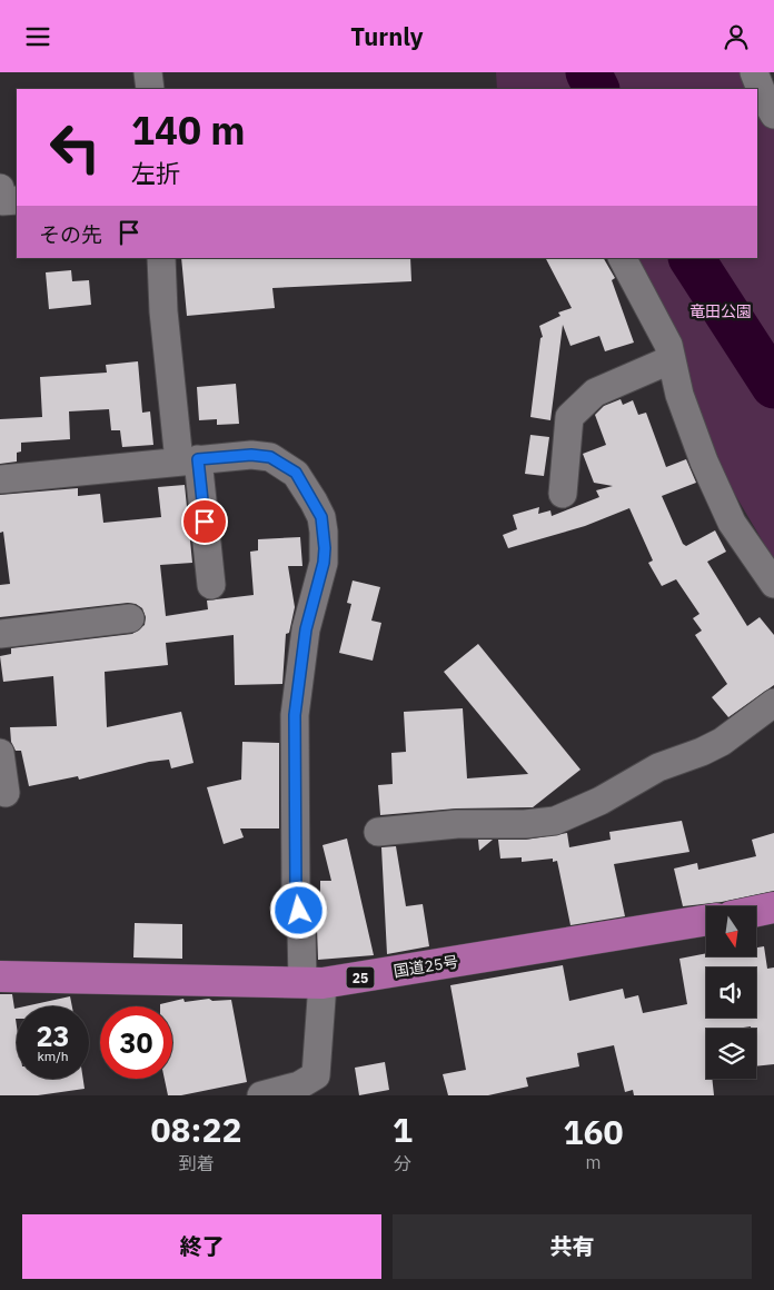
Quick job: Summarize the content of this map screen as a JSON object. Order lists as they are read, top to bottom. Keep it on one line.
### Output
{"streets":{"highway":["国道25号","25"]},"parks":["竜田公園"],"north":"bottom","page":{"header":"Turnly","turn":["140 m","左折"],"then":"その先","speed":"23 km/h","limit":"30","eta":["08:22","到着","1","分","160","m"],"buttons":["終了","共有"]}}
